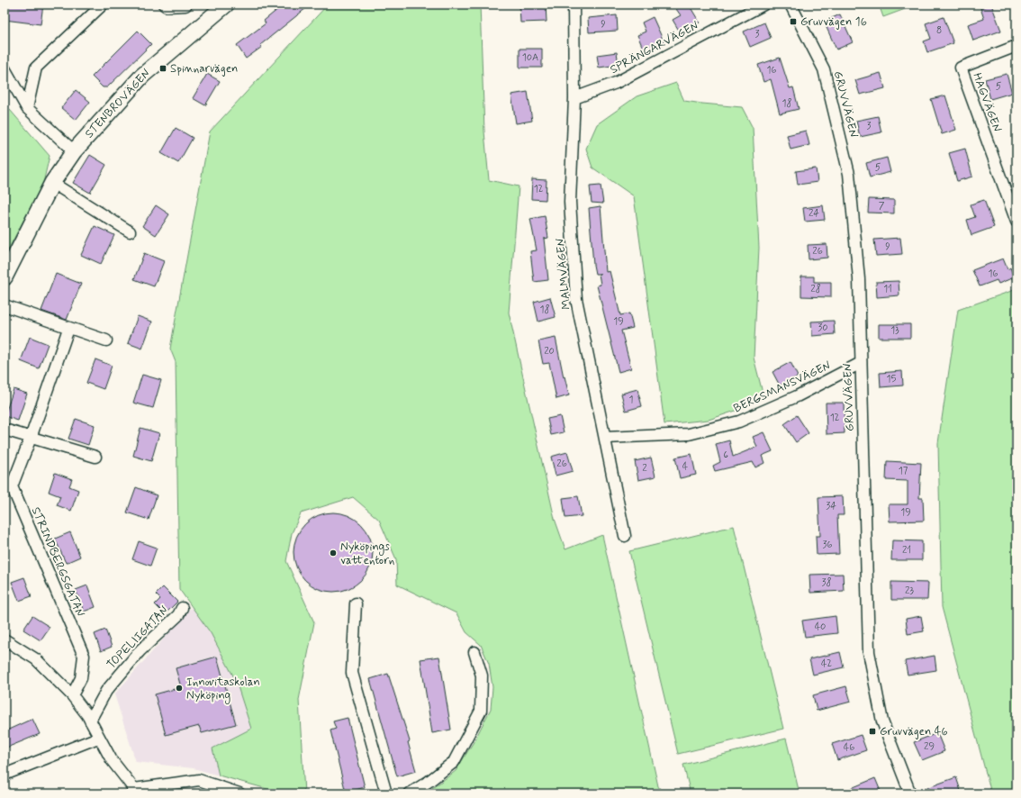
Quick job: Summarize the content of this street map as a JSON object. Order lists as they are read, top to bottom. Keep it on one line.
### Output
{"streets":{"street":["SPRÄNGARVÄGEN","HAGVÄGEN","STENBROVÄGEN","GRUVVÄGEN","MALMVÄGEN","BERGSMANSVÄGEN","STRINDBERGSGATAN","TOPELIIGATAN"]},"crossings":[["SPRÄNGARVÄGEN","MALMVÄGEN"],["GRUVVÄGEN","BERGSMANSVÄGEN"],["MALMVÄGEN","BERGSMANSVÄGEN"]],"places":{"transit":["Gruvvägen 16","Spinnarvägen","Gruvvägen 46"],"other":["Nyköpings vattentorn","Innovitaskolan Nyköping"]},"house_numbers":["9","8","3","10A","16","5","18","3","5","12","7","24","9","26","16","28","11","18","19","30","13","20","15","1","12","6","26","4","2","17","34","19","36","21","38","23","40","42","29","46"]}
